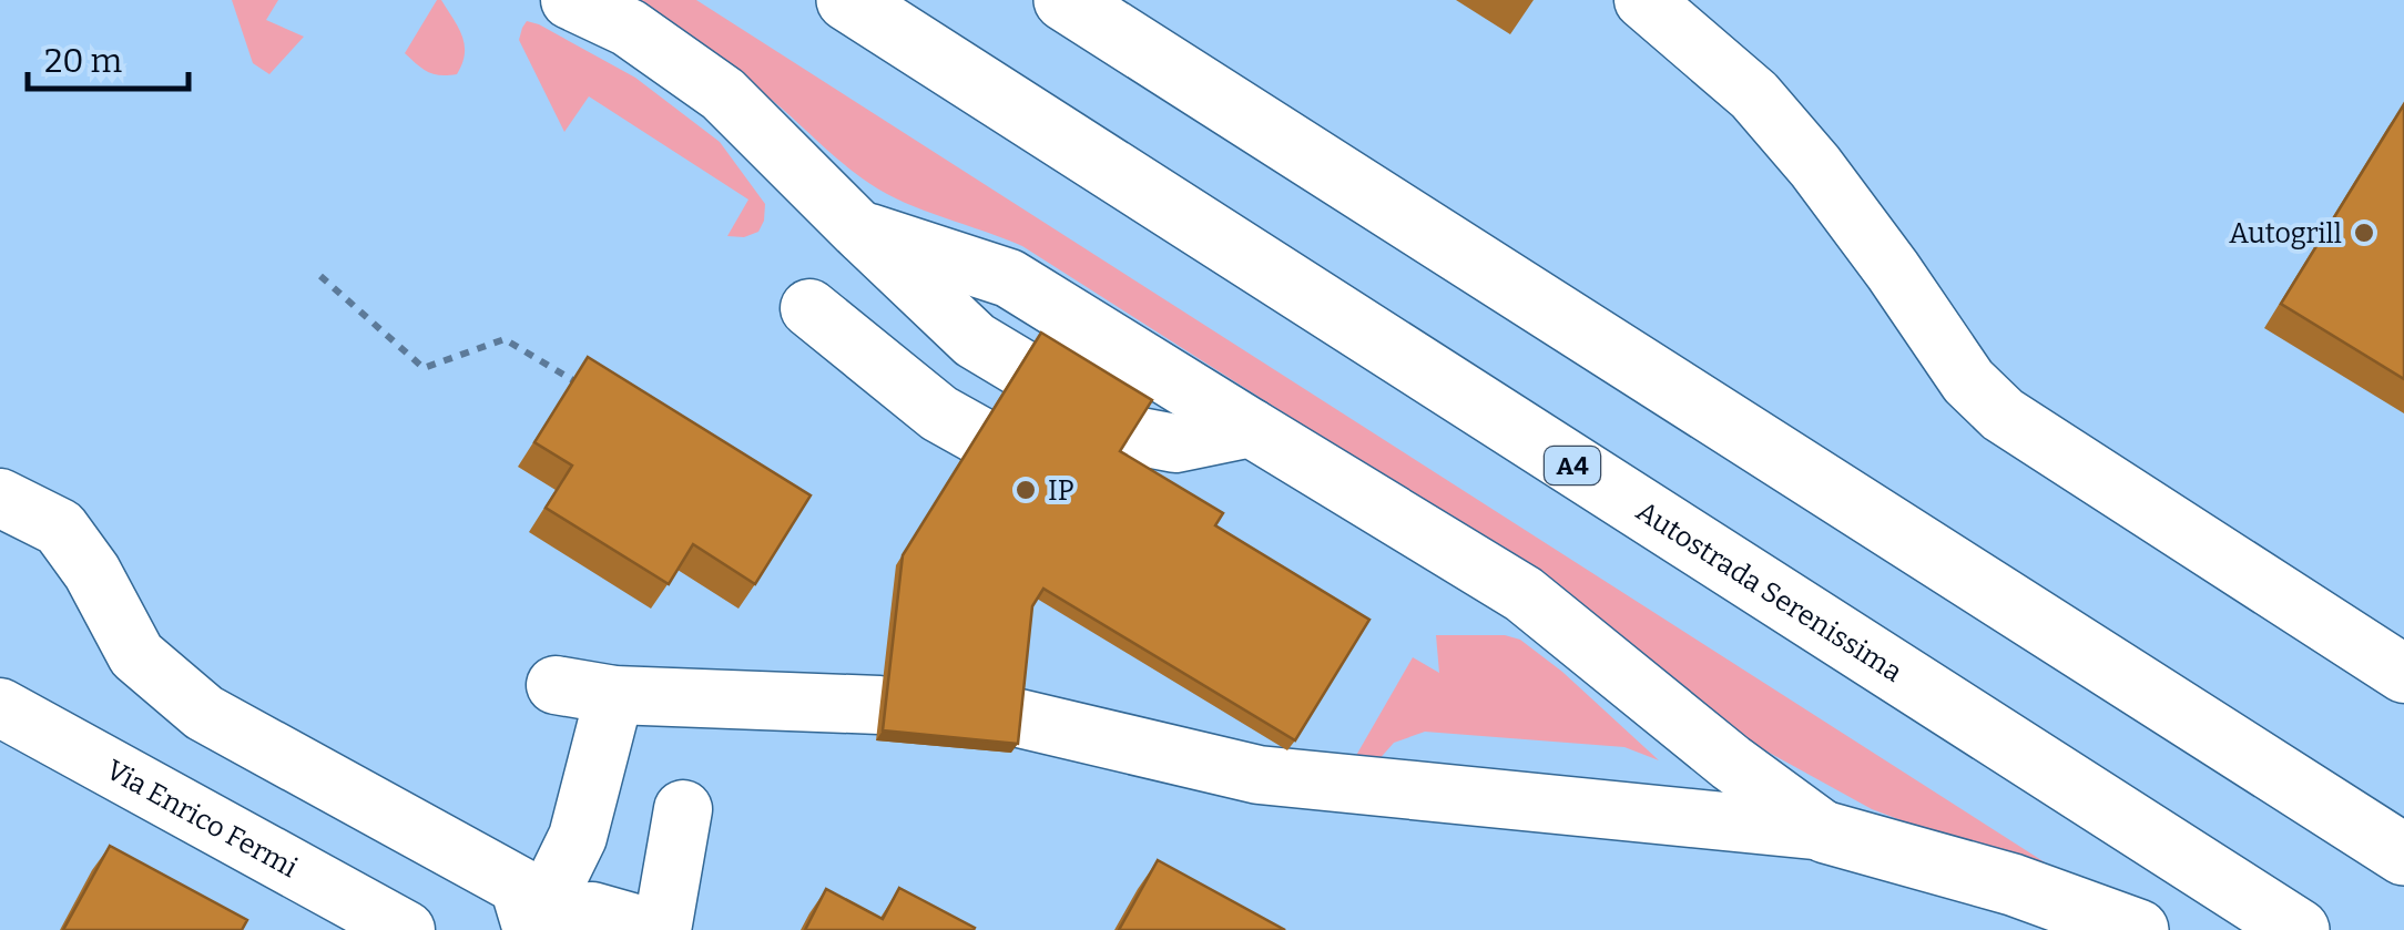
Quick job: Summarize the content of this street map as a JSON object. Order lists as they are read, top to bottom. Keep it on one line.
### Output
{"streets":{"highway":["A4","Autostrada Serenissima"],"street":["Via Enrico Fermi"]},"places":["Autogrill","IP"],"scale_bar":"20 m"}
